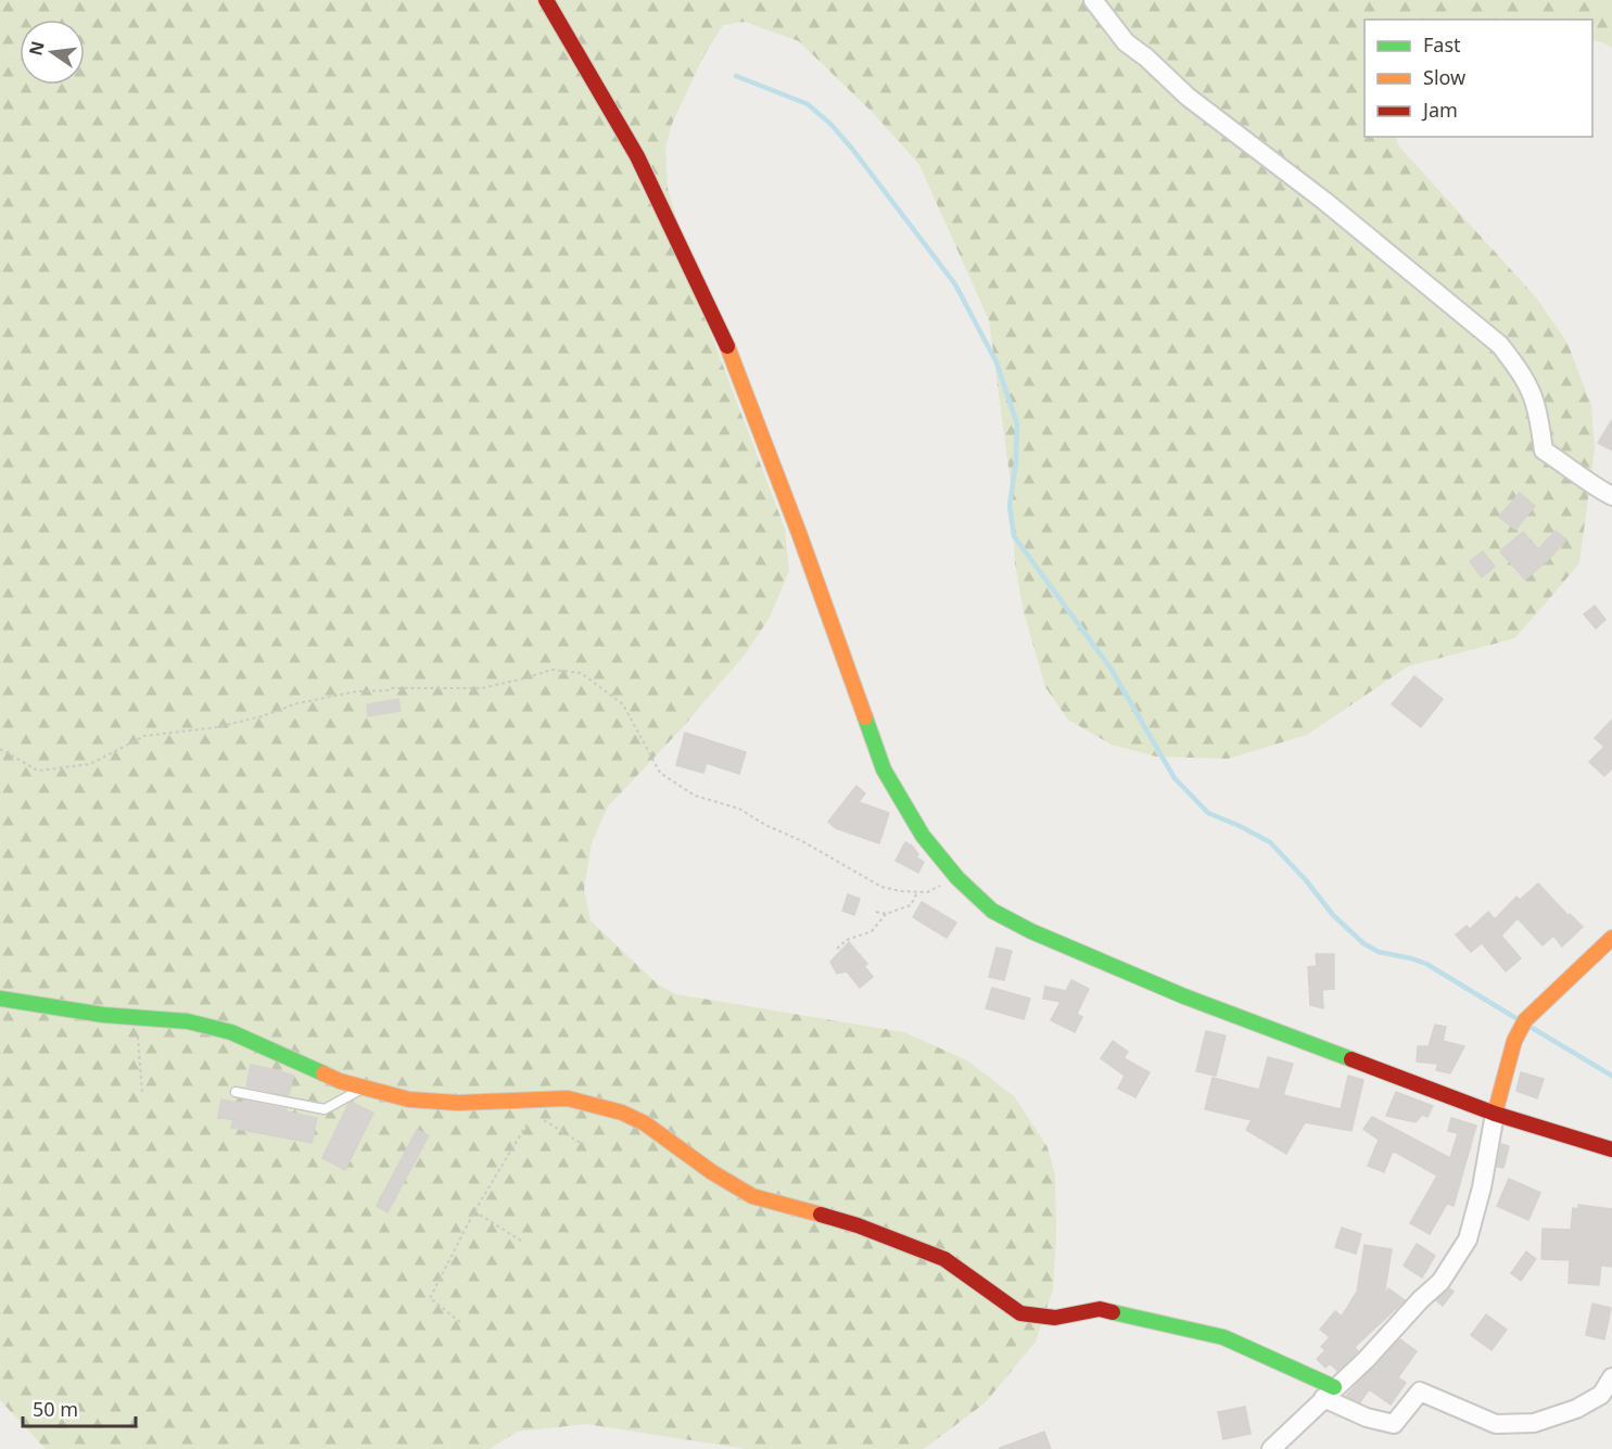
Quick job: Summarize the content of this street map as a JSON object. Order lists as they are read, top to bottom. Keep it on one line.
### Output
{"legend":["Fast","Slow","Jam"],"scale_bar":"50 m","north":"left"}
